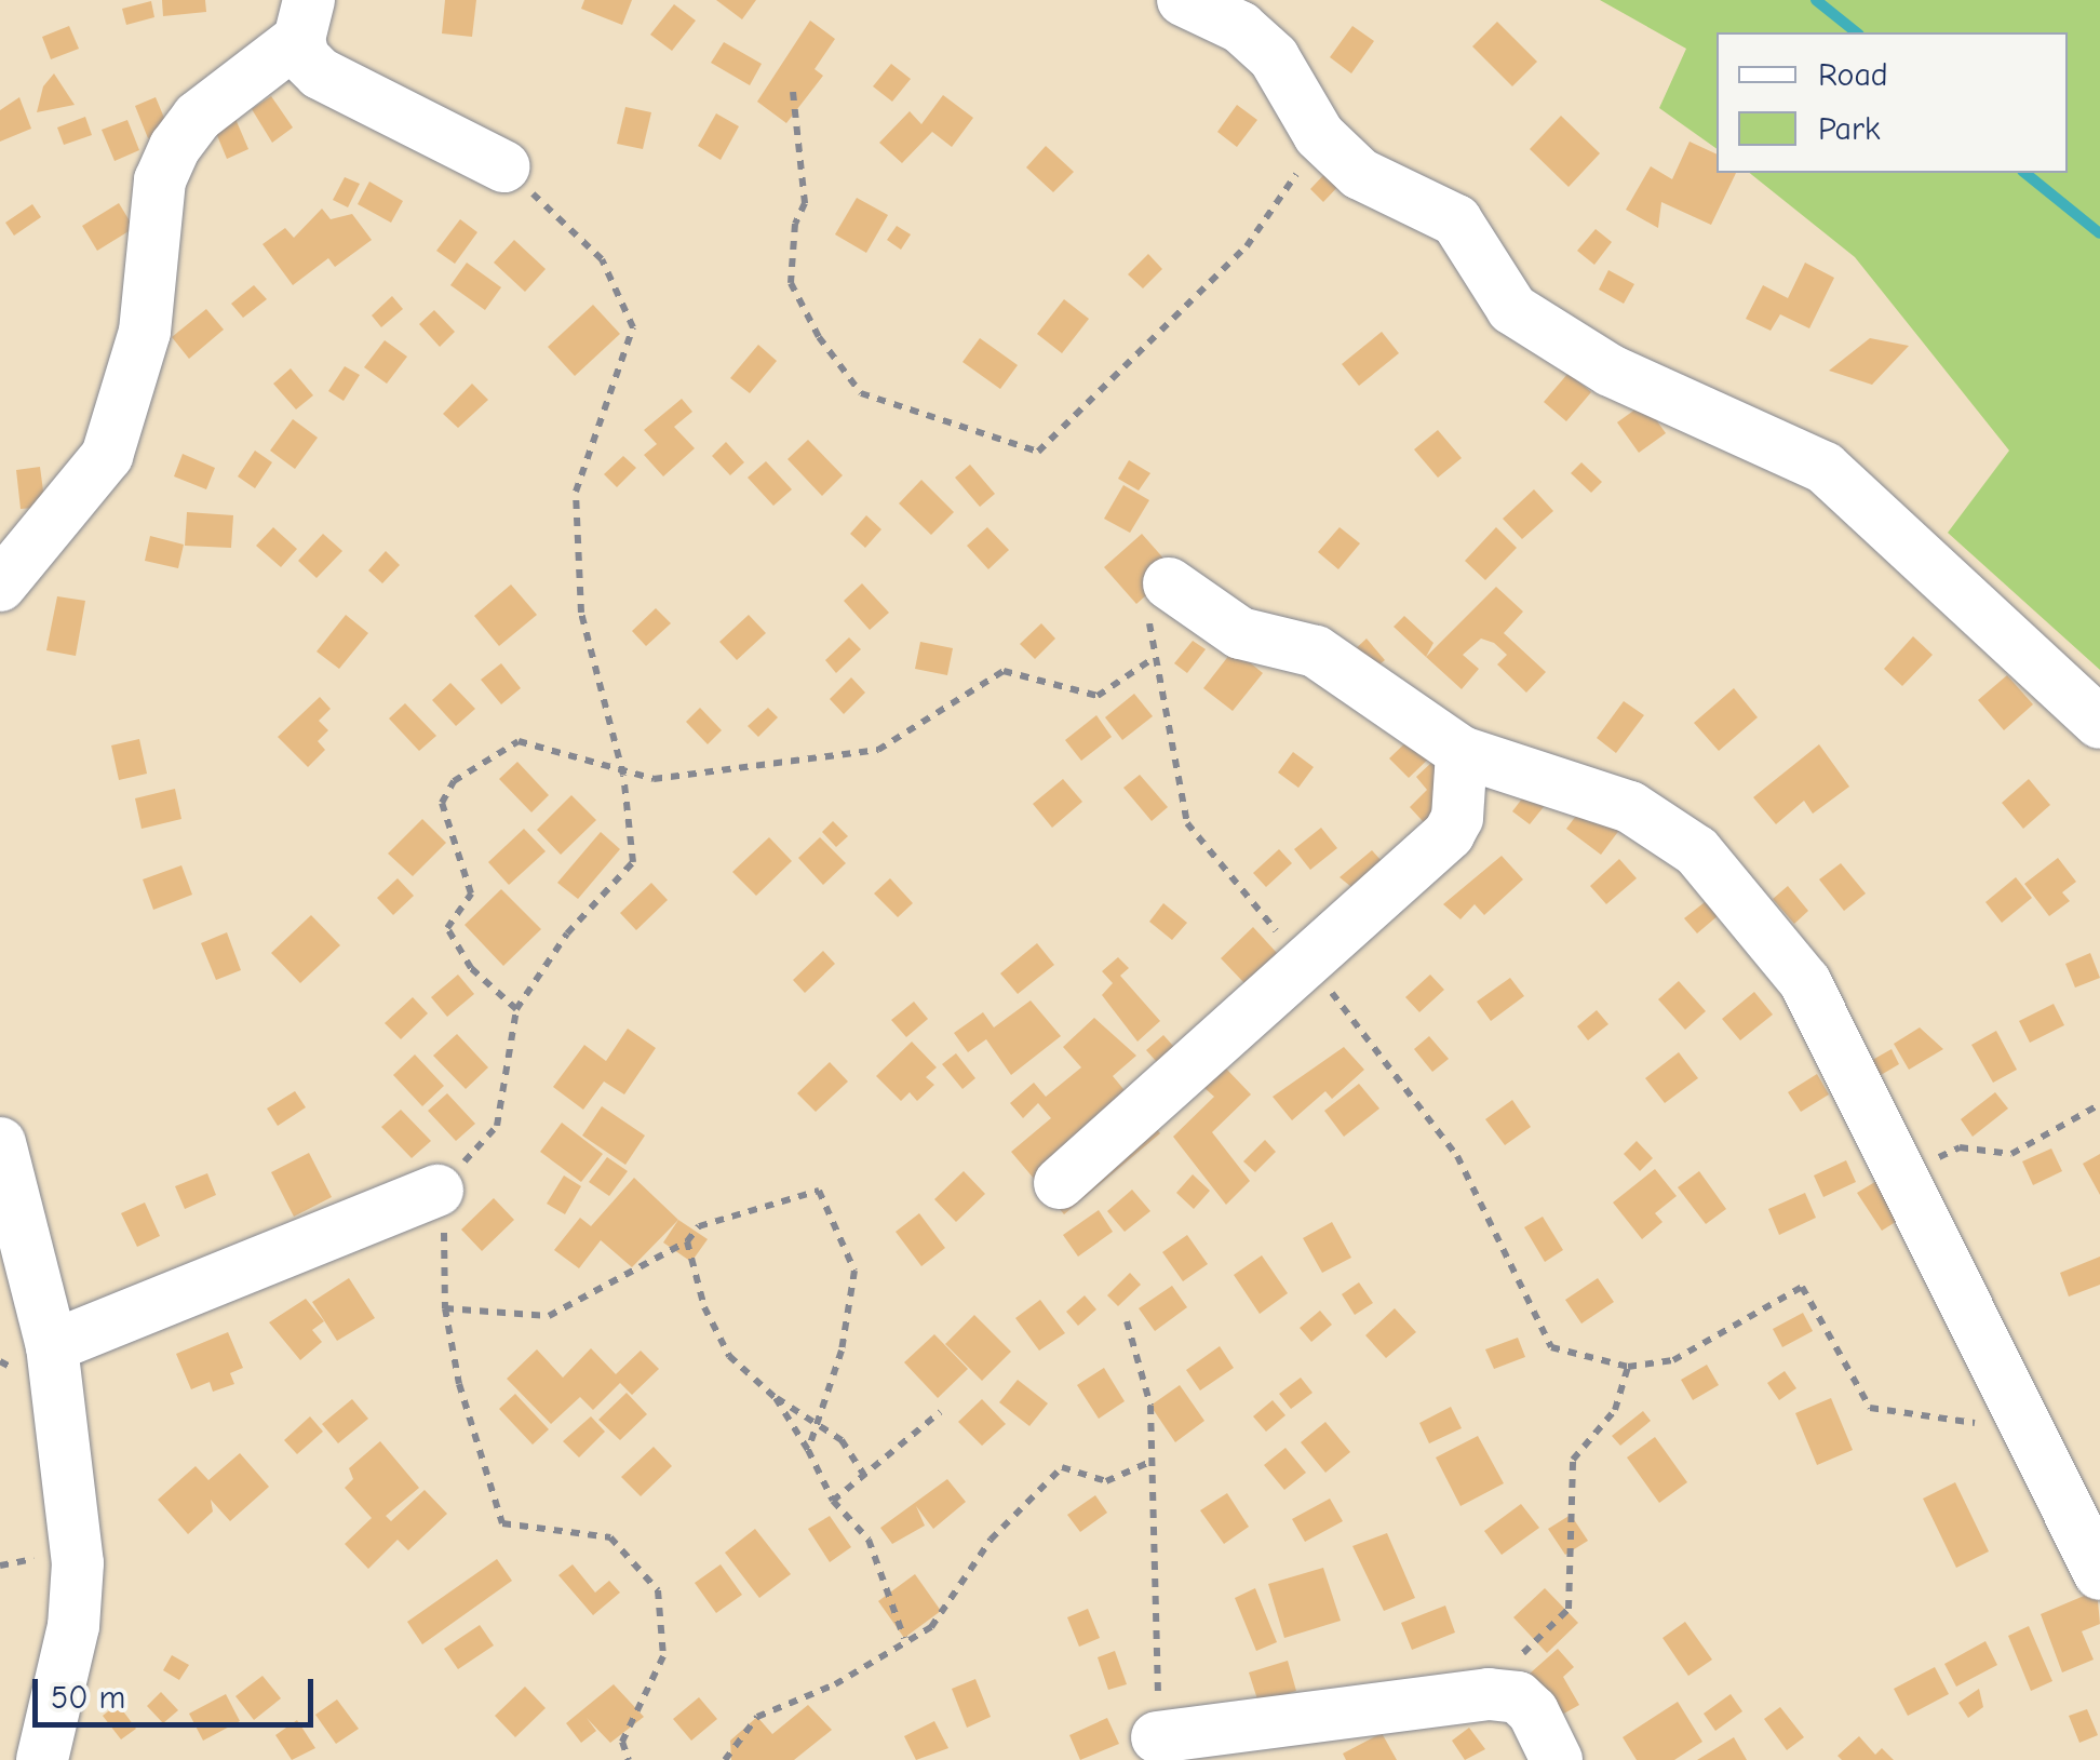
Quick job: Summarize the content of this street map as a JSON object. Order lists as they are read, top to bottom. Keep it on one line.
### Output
{"legend":["Road","Park"],"scale_bar":"50 m"}
